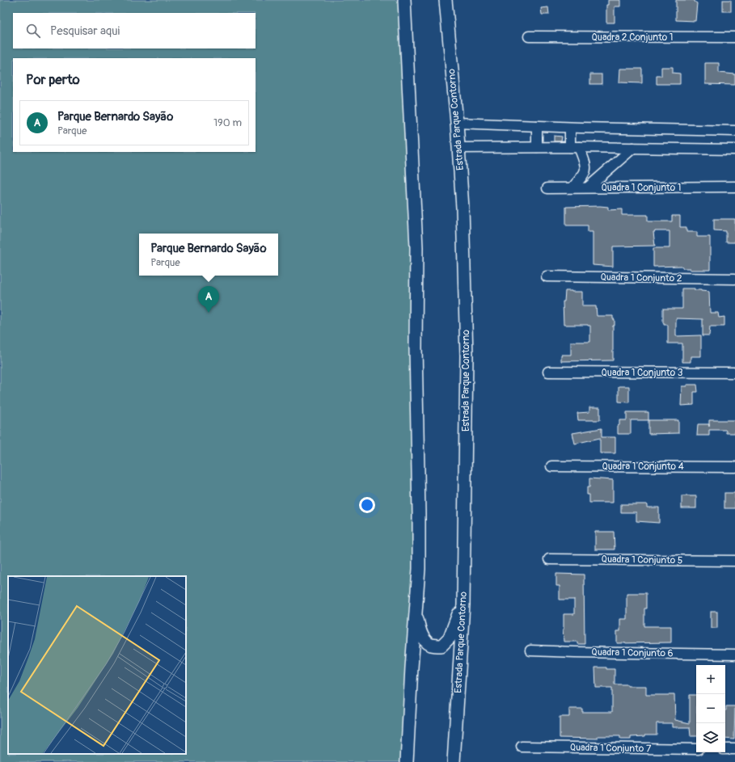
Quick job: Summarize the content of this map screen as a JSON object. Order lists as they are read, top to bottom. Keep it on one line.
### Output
{"streets":{"main road":["Estrada Parque Contorno"],"street":["Quadra 2 Conjunto 1","Quadra 1 Conjunto 1","Quadra 1 Conjunto 2","Quadra 1 Conjunto 3","Quadra 1 Conjunto 4","Quadra 1 Conjunto 5","Quadra 1 Conjunto 6","Quadra 1 Conjunto 7"]},"page":{"search":"Pesquisar aqui","heading":"Por perto","list":[{"mark":"A","name":"Parque Bernardo Sayão","note":"Parque","value":"190 m"}],"popup":["Parque Bernardo Sayão","Parque"],"pins":"A","map_buttons":["+","−"]}}
